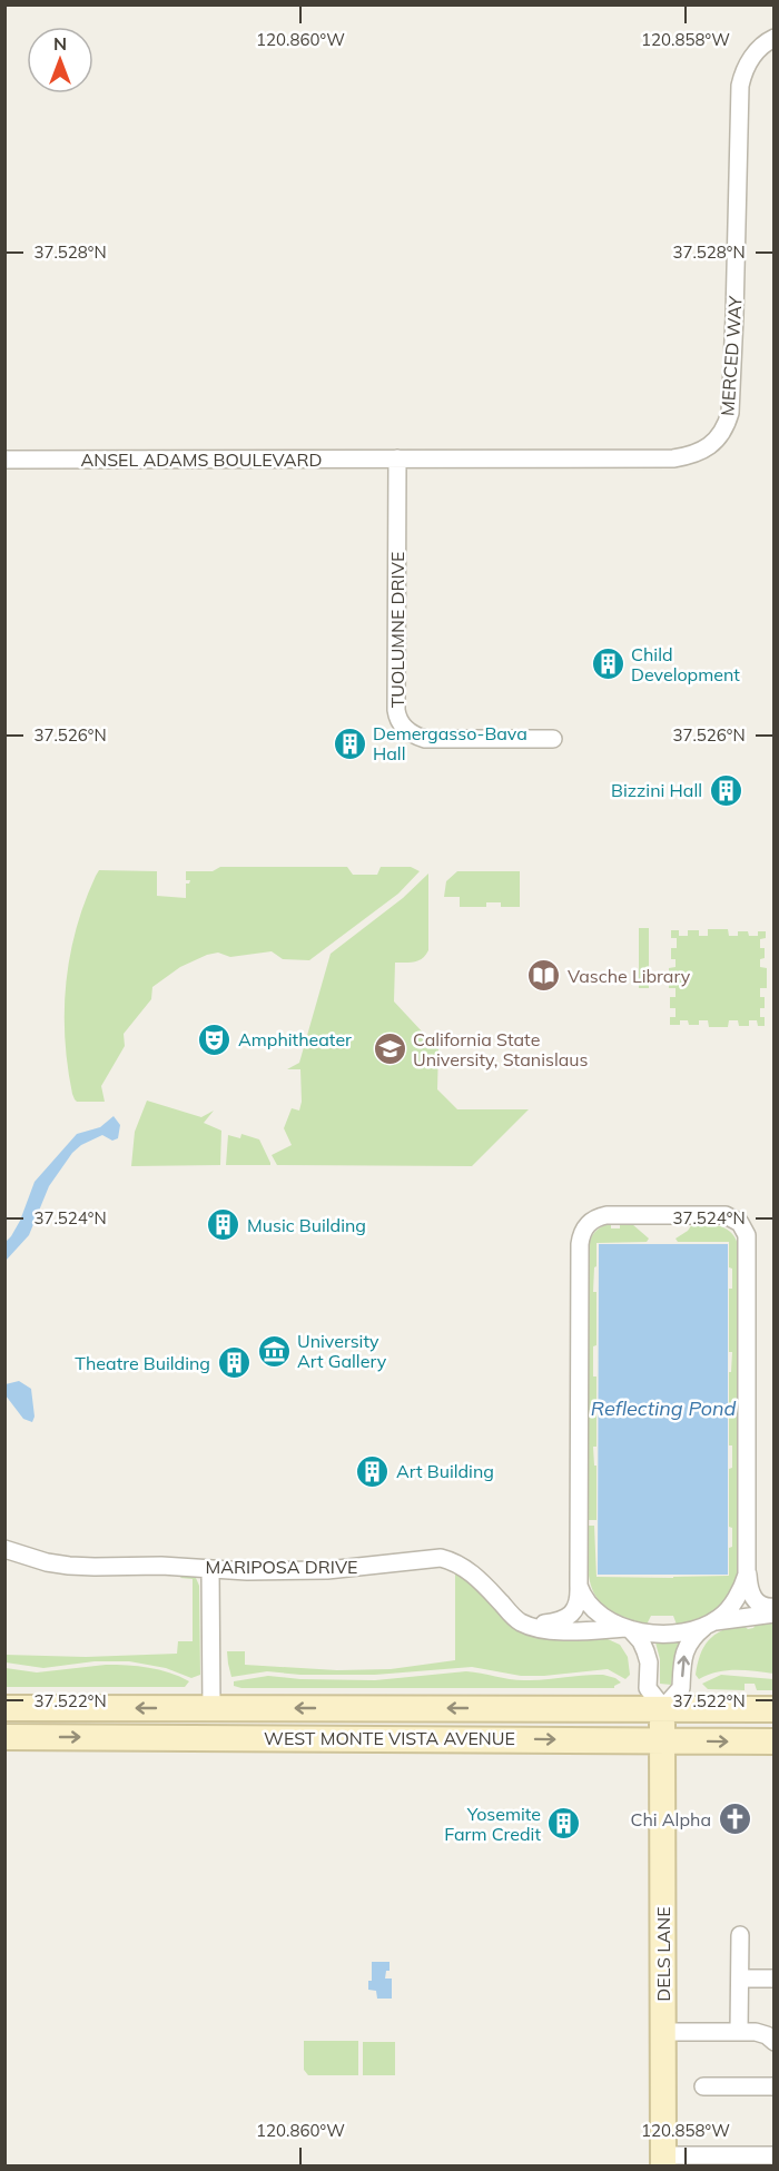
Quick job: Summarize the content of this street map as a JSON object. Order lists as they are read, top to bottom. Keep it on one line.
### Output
{"streets":{"main road":["WEST MONTE VISTA AVENUE","DELS LANE"],"street":["MERCED WAY","ANSEL ADAMS BOULEVARD","TUOLUMNE DRIVE","MARIPOSA DRIVE"]},"crossings":[["MERCED WAY","ANSEL ADAMS BOULEVARD"],["MERCED WAY","TUOLUMNE DRIVE"],["ANSEL ADAMS BOULEVARD","TUOLUMNE DRIVE"],["WEST MONTE VISTA AVENUE","DELS LANE"]],"water":["Reflecting Pond"],"places":{"building":["Child Development","Demergasso-Bava Hall","Bizzini Hall","Music Building","Theatre Building","Art Building","Yosemite Farm Credit"],"library":["Vasche Library"],"theatre":["Amphitheater"],"school or university":["California State University, Stanislaus"],"museum":["University Art Gallery"],"church":["Chi Alpha"]},"north":"top","coordinates":["120.860°W","120.858°W","37.528°N","37.526°N","37.524°N","37.522°N"]}
